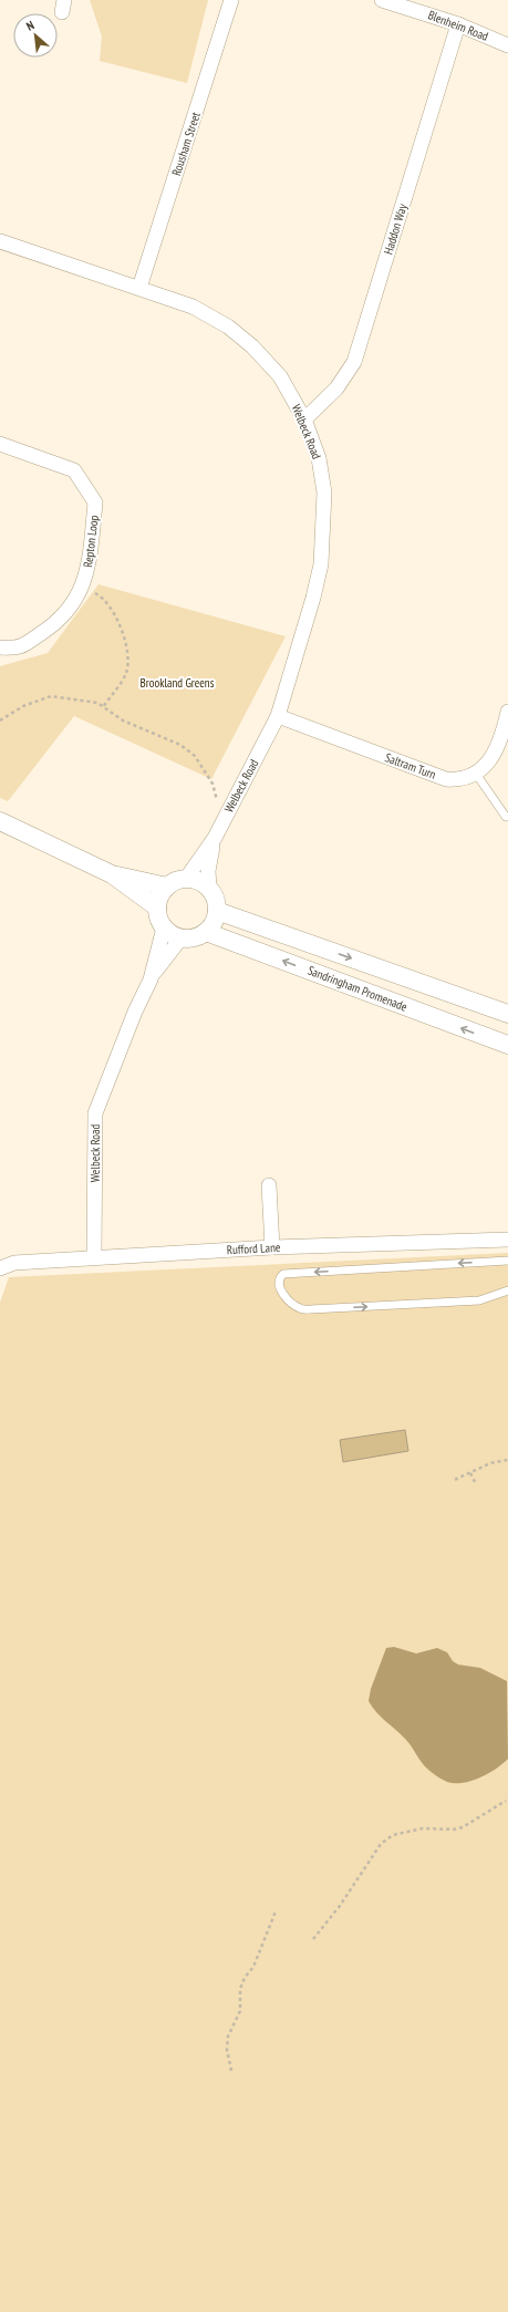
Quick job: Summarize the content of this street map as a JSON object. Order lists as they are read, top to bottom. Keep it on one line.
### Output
{"streets":{"street":["Blenheim Road","Rousham Street","Haddon Way","Welbeck Road","Repton Loop","Saltram Turn","Sandringham Promenade","Rufford Lane"]},"crossings":[["Blenheim Road","Haddon Way"],["Rousham Street","Welbeck Road"],["Haddon Way","Welbeck Road"],["Welbeck Road","Saltram Turn"],["Welbeck Road","Sandringham Promenade"],["Welbeck Road","Rufford Lane"]],"parks":["Brookland Greens"],"north":"top left"}
